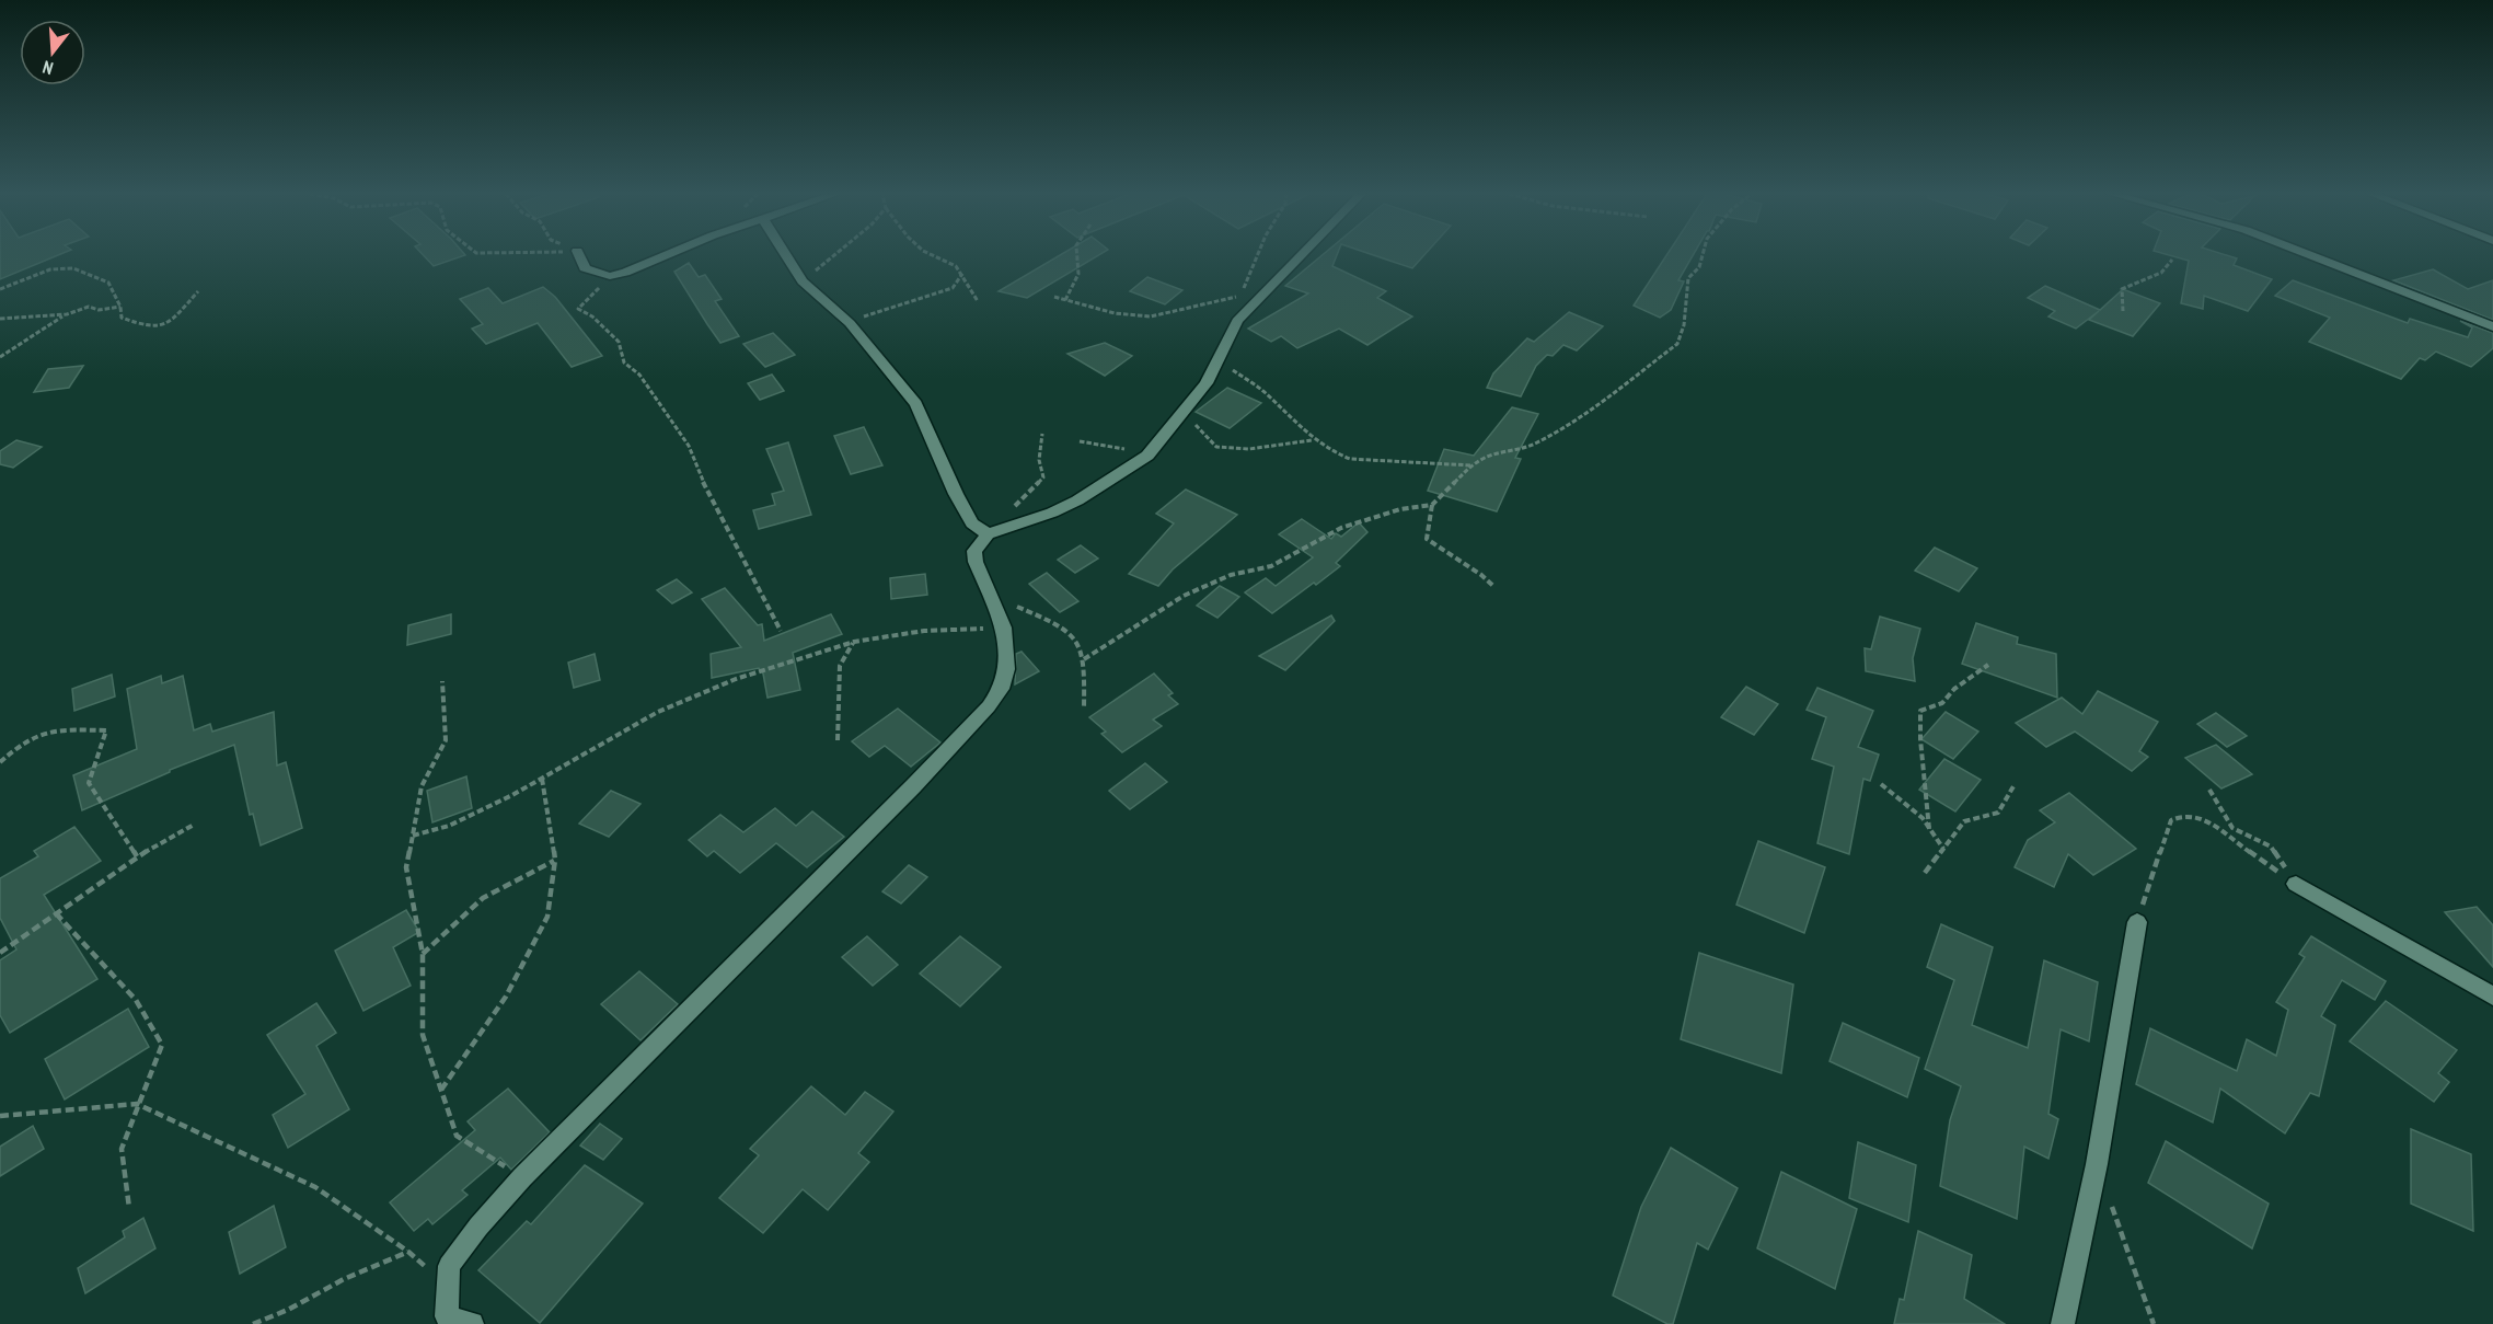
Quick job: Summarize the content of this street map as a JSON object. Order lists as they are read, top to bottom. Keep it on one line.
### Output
{"north":"bottom"}
